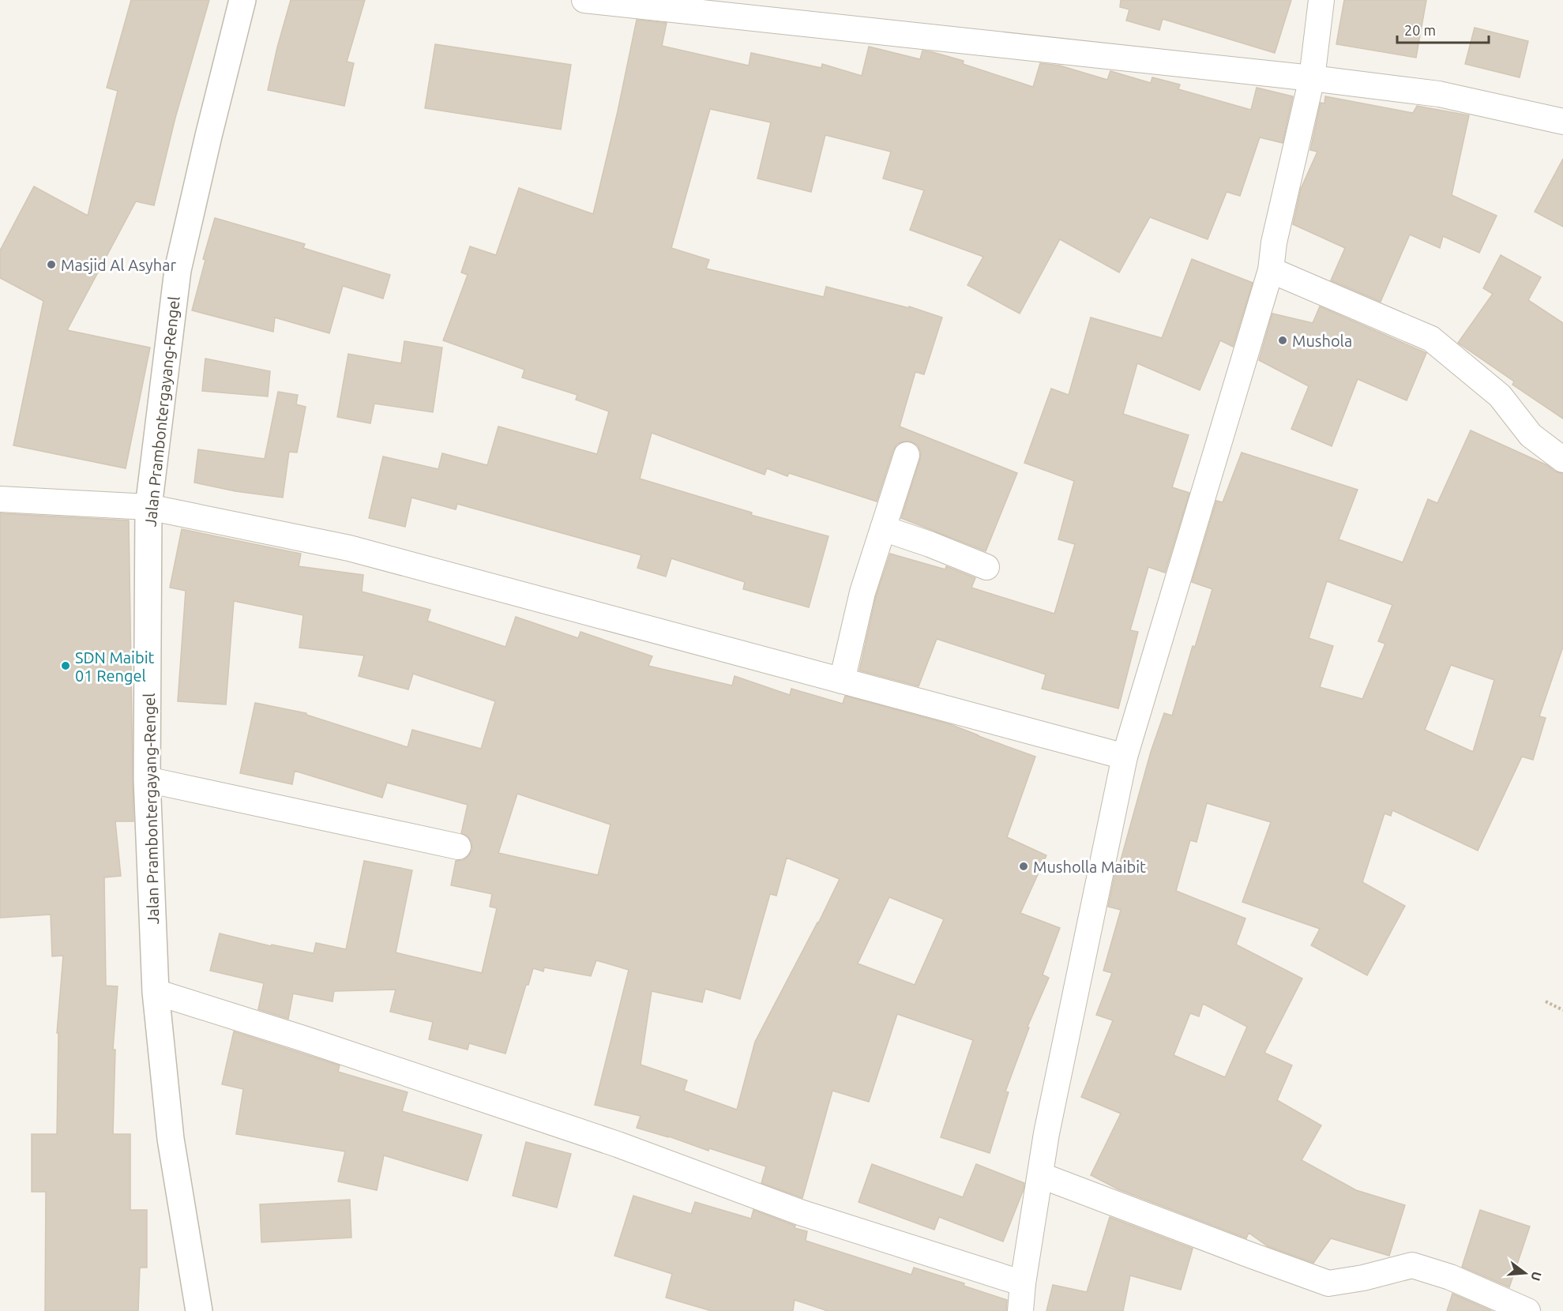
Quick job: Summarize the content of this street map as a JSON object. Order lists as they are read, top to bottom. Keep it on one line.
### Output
{"streets":{"street":["Jalan Prambontergayang-Rengel"]},"places":["Masjid Al Asyhar","Mushola","SDN Maibit 01 Rengel","Musholla Maibit"],"scale_bar":"20 m","north":"right"}
